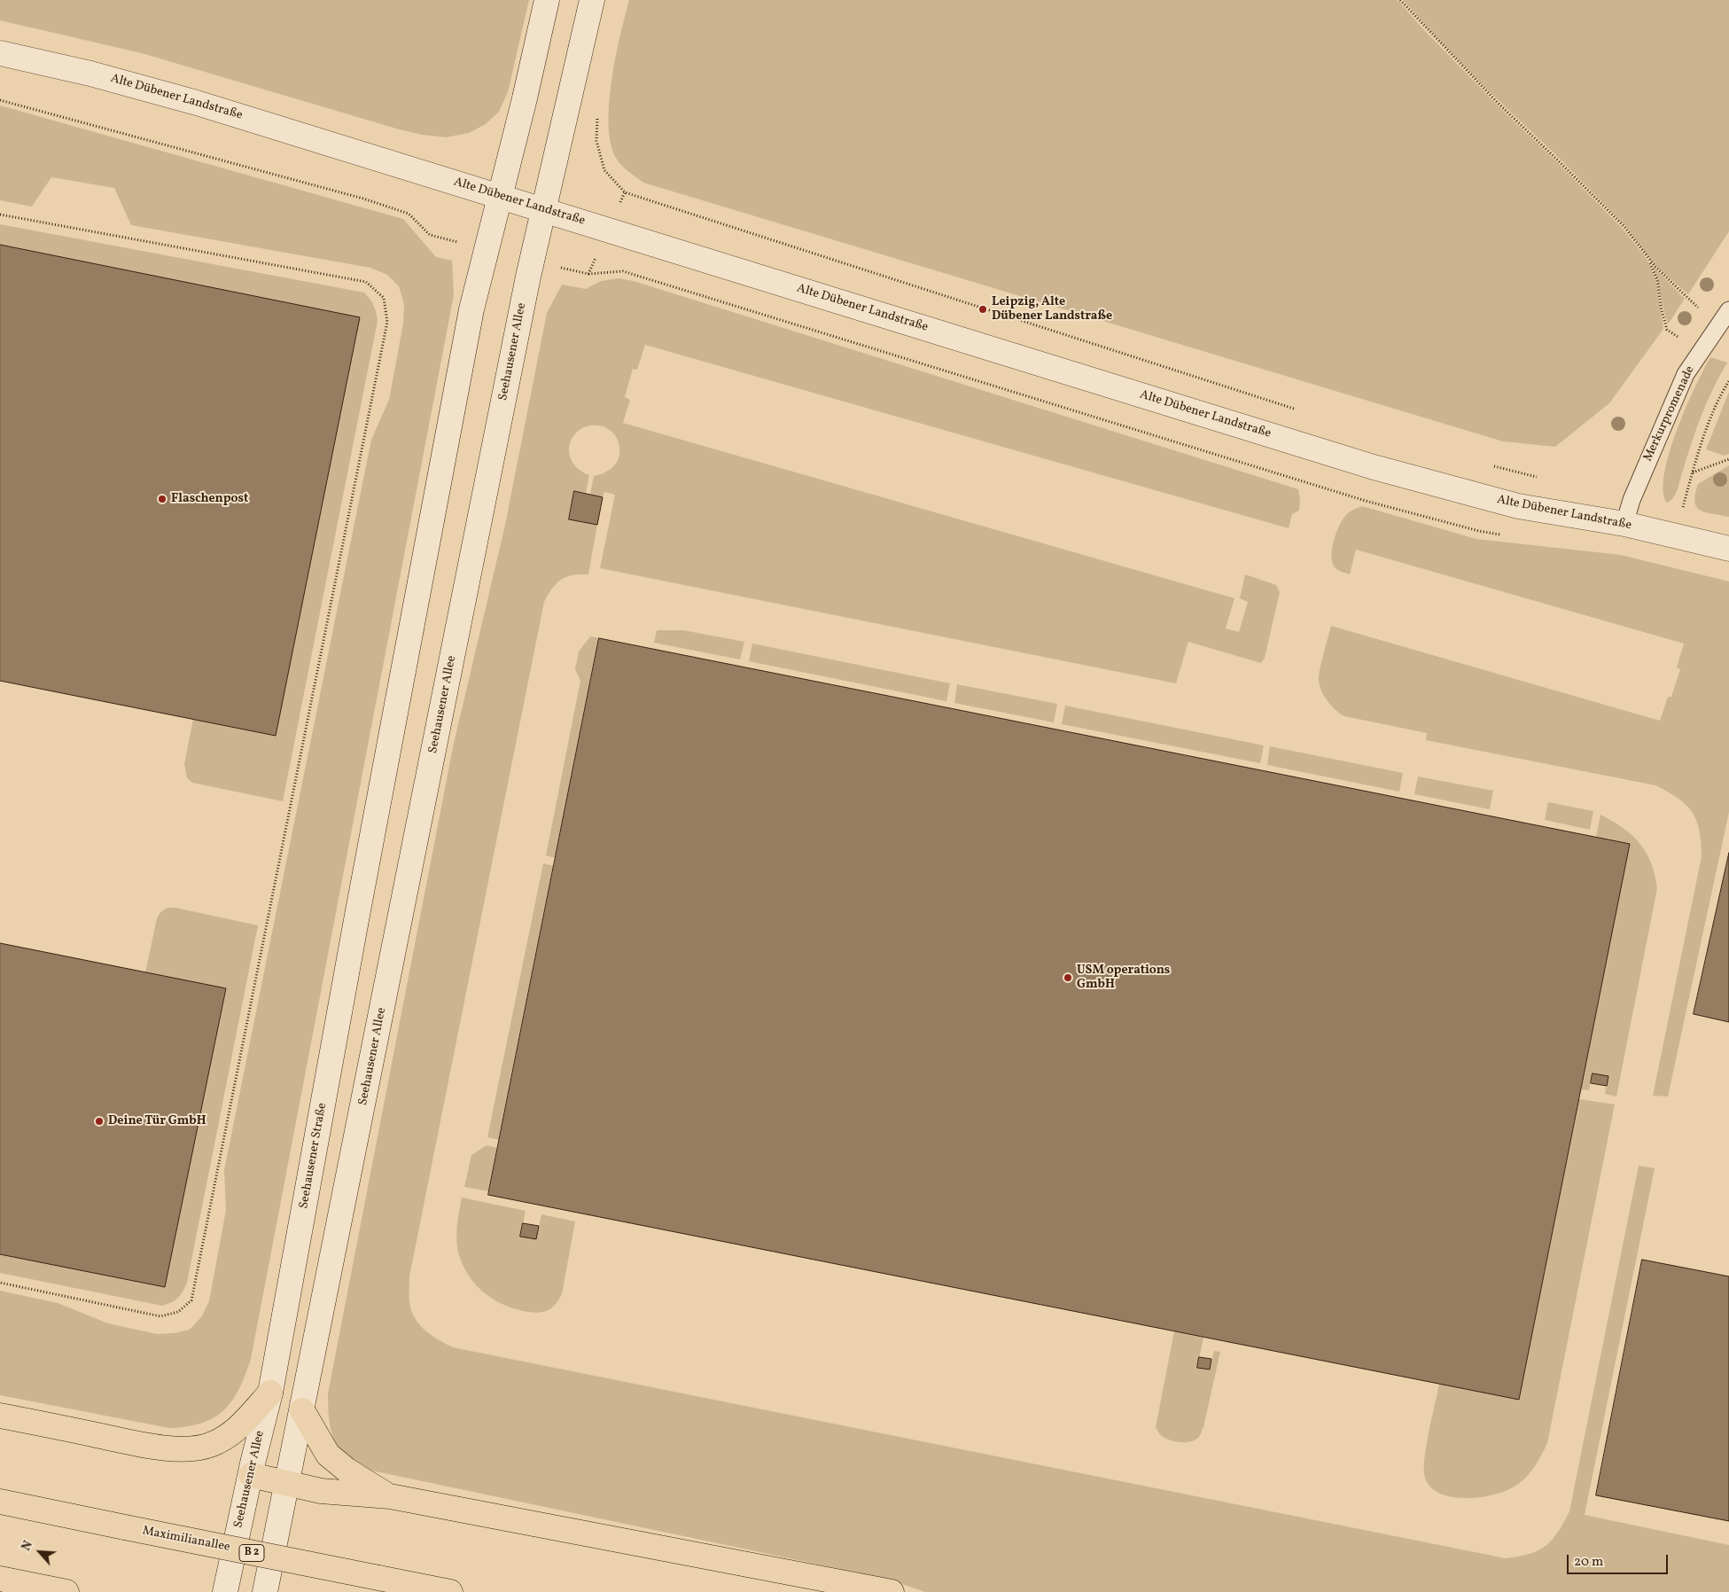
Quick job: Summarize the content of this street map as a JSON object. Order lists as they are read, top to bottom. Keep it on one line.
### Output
{"streets":{"highway":["Maximilianallee","B 2"],"main road":["Alte Dübener Landstraße","Seehausener Allee","Seehausener Straße"],"lane":["Merkurpromenade"]},"crossings":[["Alte Dübener Landstraße","Seehausener Allee"],["Alte Dübener Landstraße","Merkurpromenade"],["Seehausener Allee","Seehausener Straße"]],"places":["Leipzig, Alte Dübener Landstraße","Flaschenpost","USM operations GmbH","Deine Tür GmbH"],"scale_bar":"20 m","north":"top left"}
